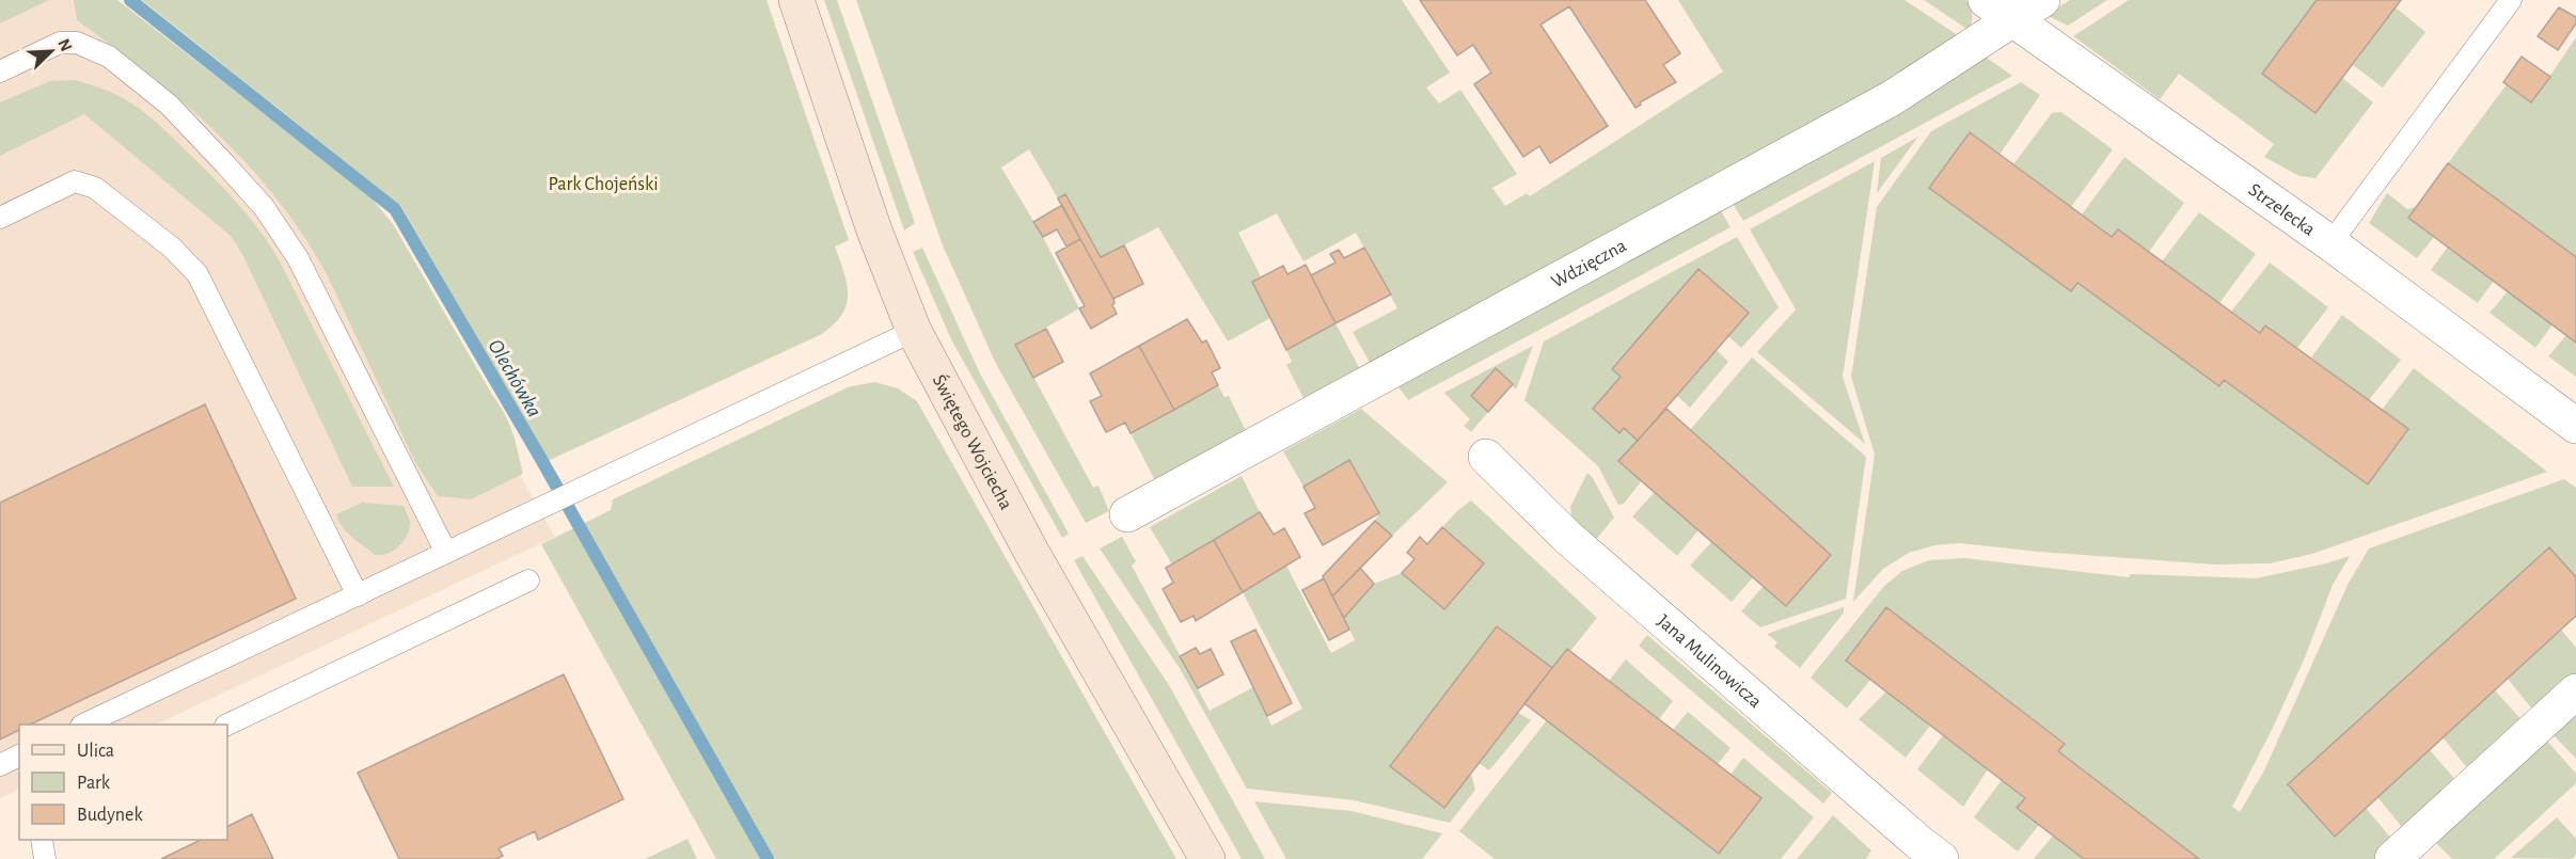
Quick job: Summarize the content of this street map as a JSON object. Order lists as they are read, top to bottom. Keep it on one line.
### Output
{"streets":{"street":["Strzelecka","Wdzięczna","Świętego Wojciecha","Jana Mulinowicza"]},"crossings":[["Strzelecka","Wdzięczna"]],"water":["Olechówka"],"parks":["Park Chojeński"],"legend":["Ulica","Park","Budynek"],"north":"top right"}
